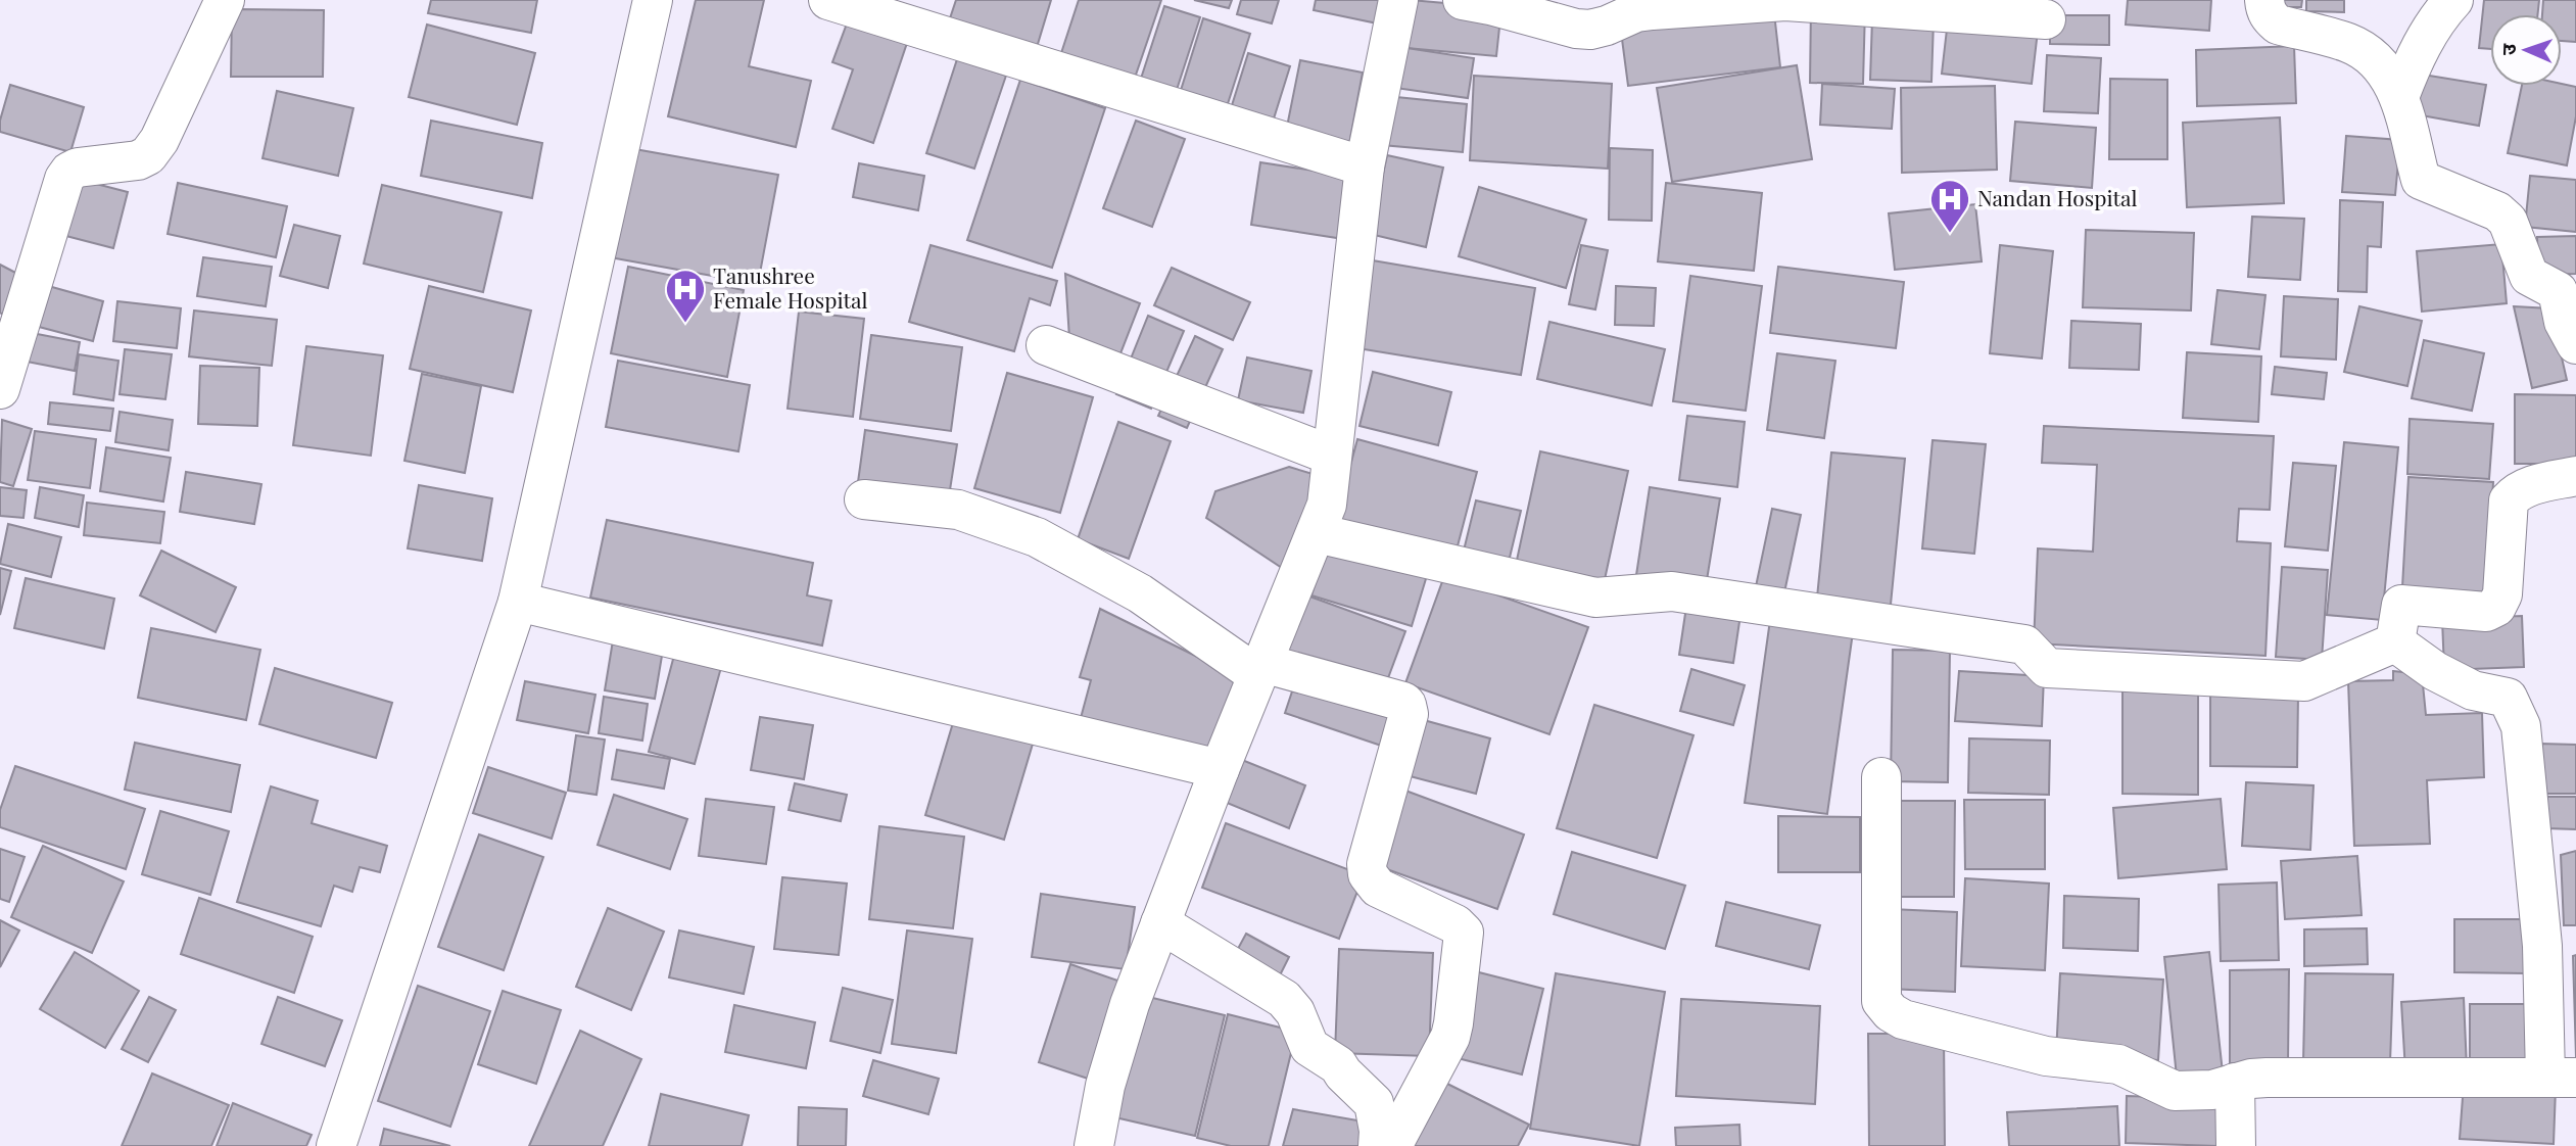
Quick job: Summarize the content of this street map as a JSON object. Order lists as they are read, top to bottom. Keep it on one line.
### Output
{"places":{"hospital":["Nandan Hospital","Tanushree Female Hospital"]},"north":"left"}
